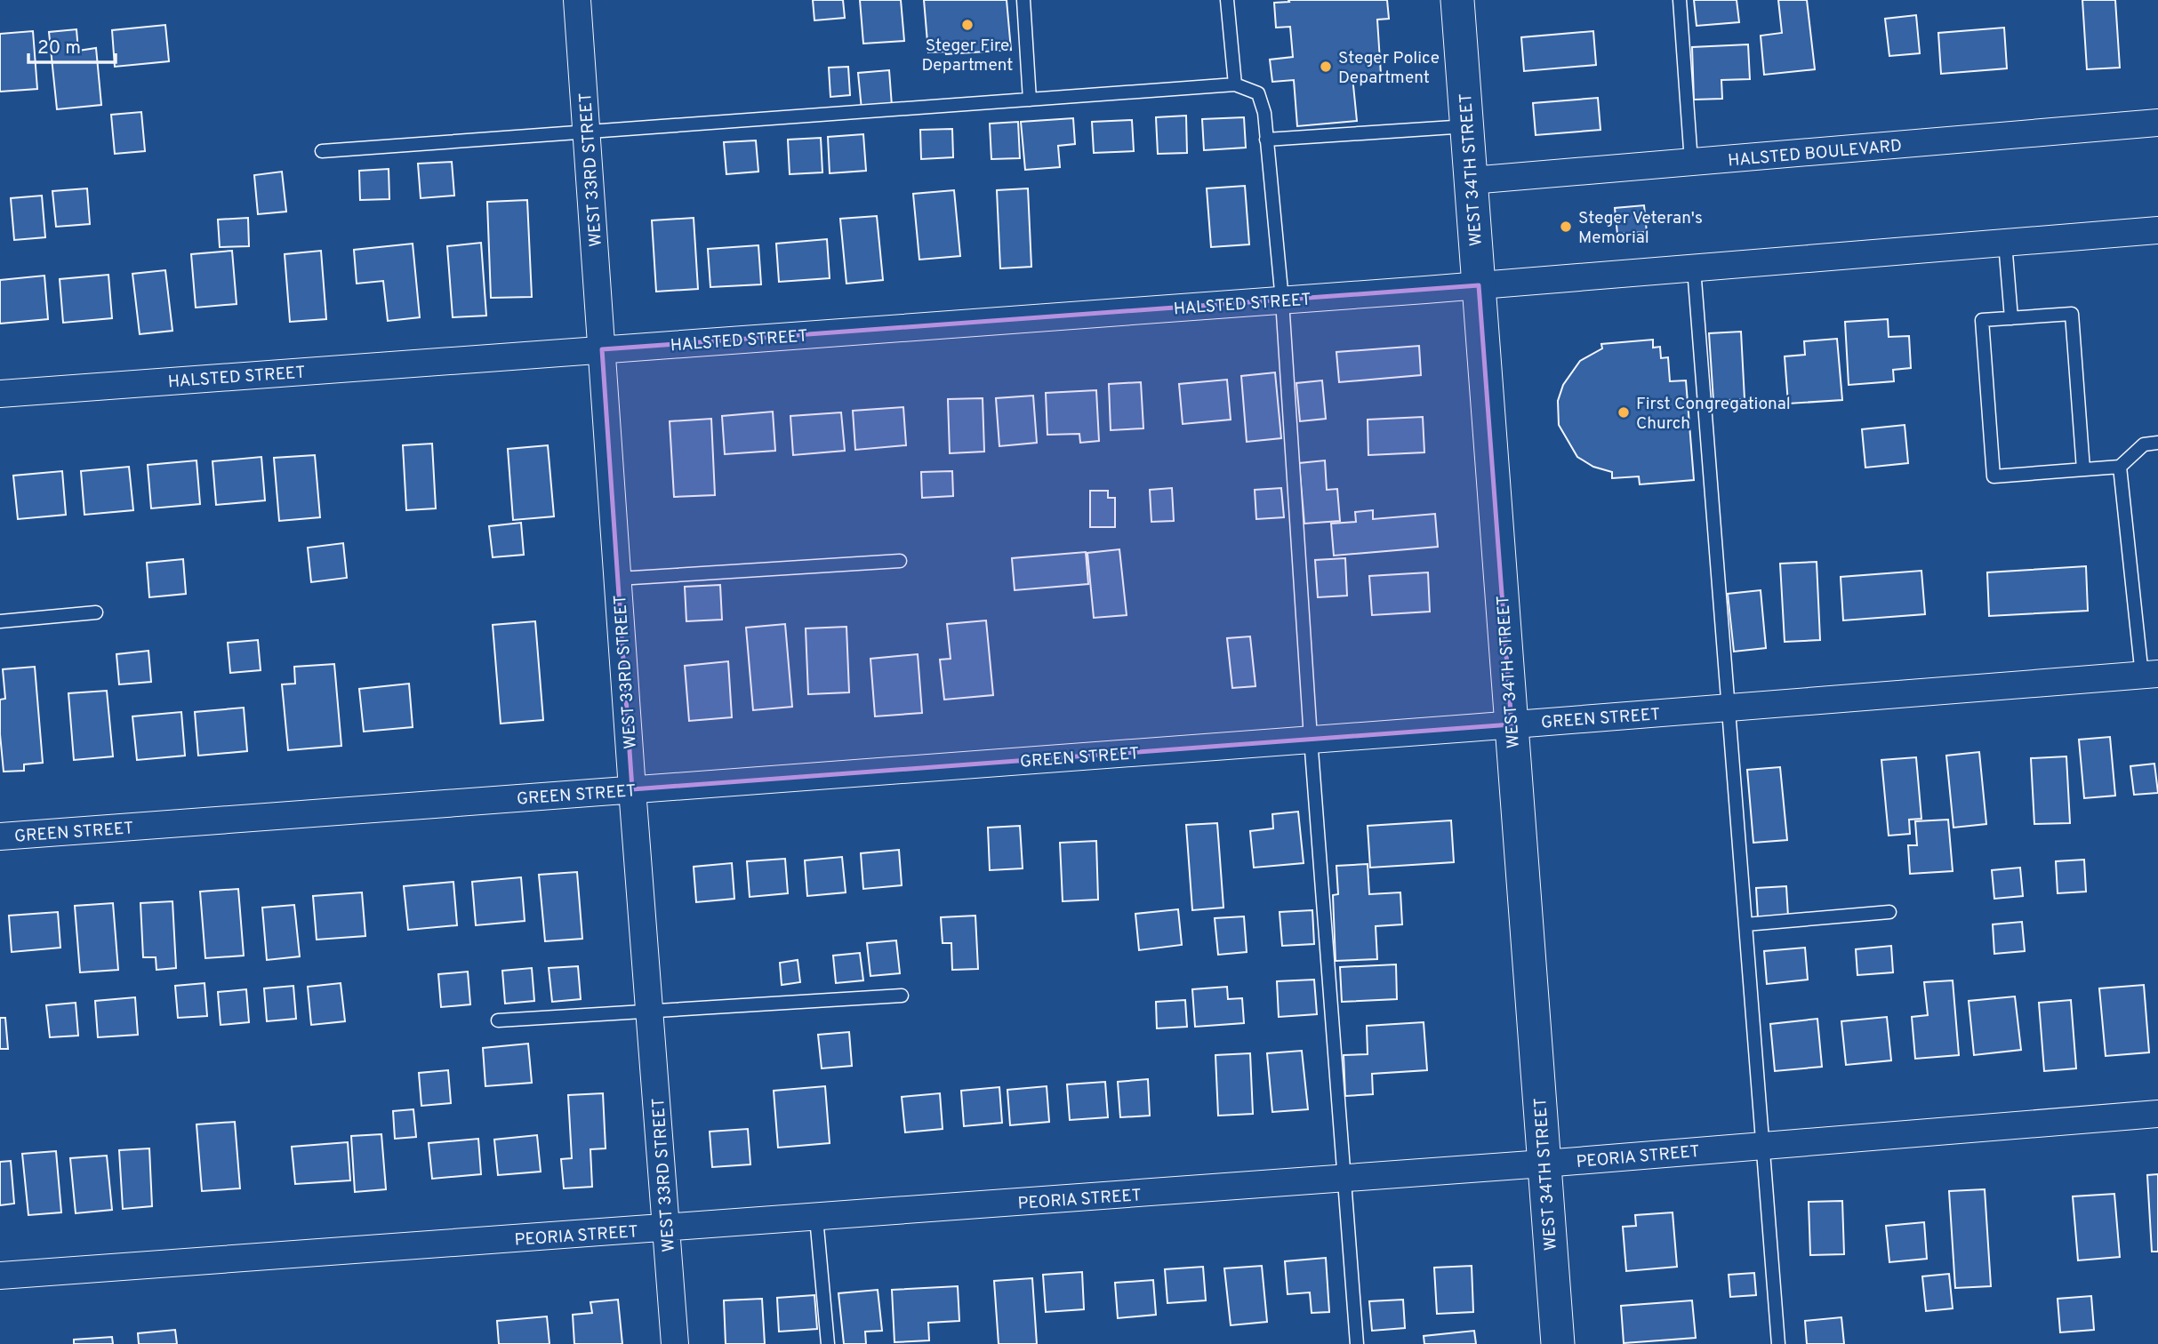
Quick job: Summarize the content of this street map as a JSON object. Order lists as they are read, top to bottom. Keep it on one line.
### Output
{"streets":{"street":["HALSTED BOULEVARD","WEST 33RD STREET","WEST 34TH STREET","HALSTED STREET","GREEN STREET","PEORIA STREET"]},"crossings":[["HALSTED BOULEVARD","WEST 34TH STREET"],["WEST 33RD STREET","HALSTED STREET"],["WEST 33RD STREET","GREEN STREET"],["WEST 33RD STREET","PEORIA STREET"],["WEST 34TH STREET","HALSTED STREET"],["WEST 34TH STREET","GREEN STREET"],["WEST 34TH STREET","PEORIA STREET"]],"places":["Steger Fire Department","Steger Police Department","Steger Veteran's Memorial","First Congregational Church"],"scale_bar":"20 m"}
